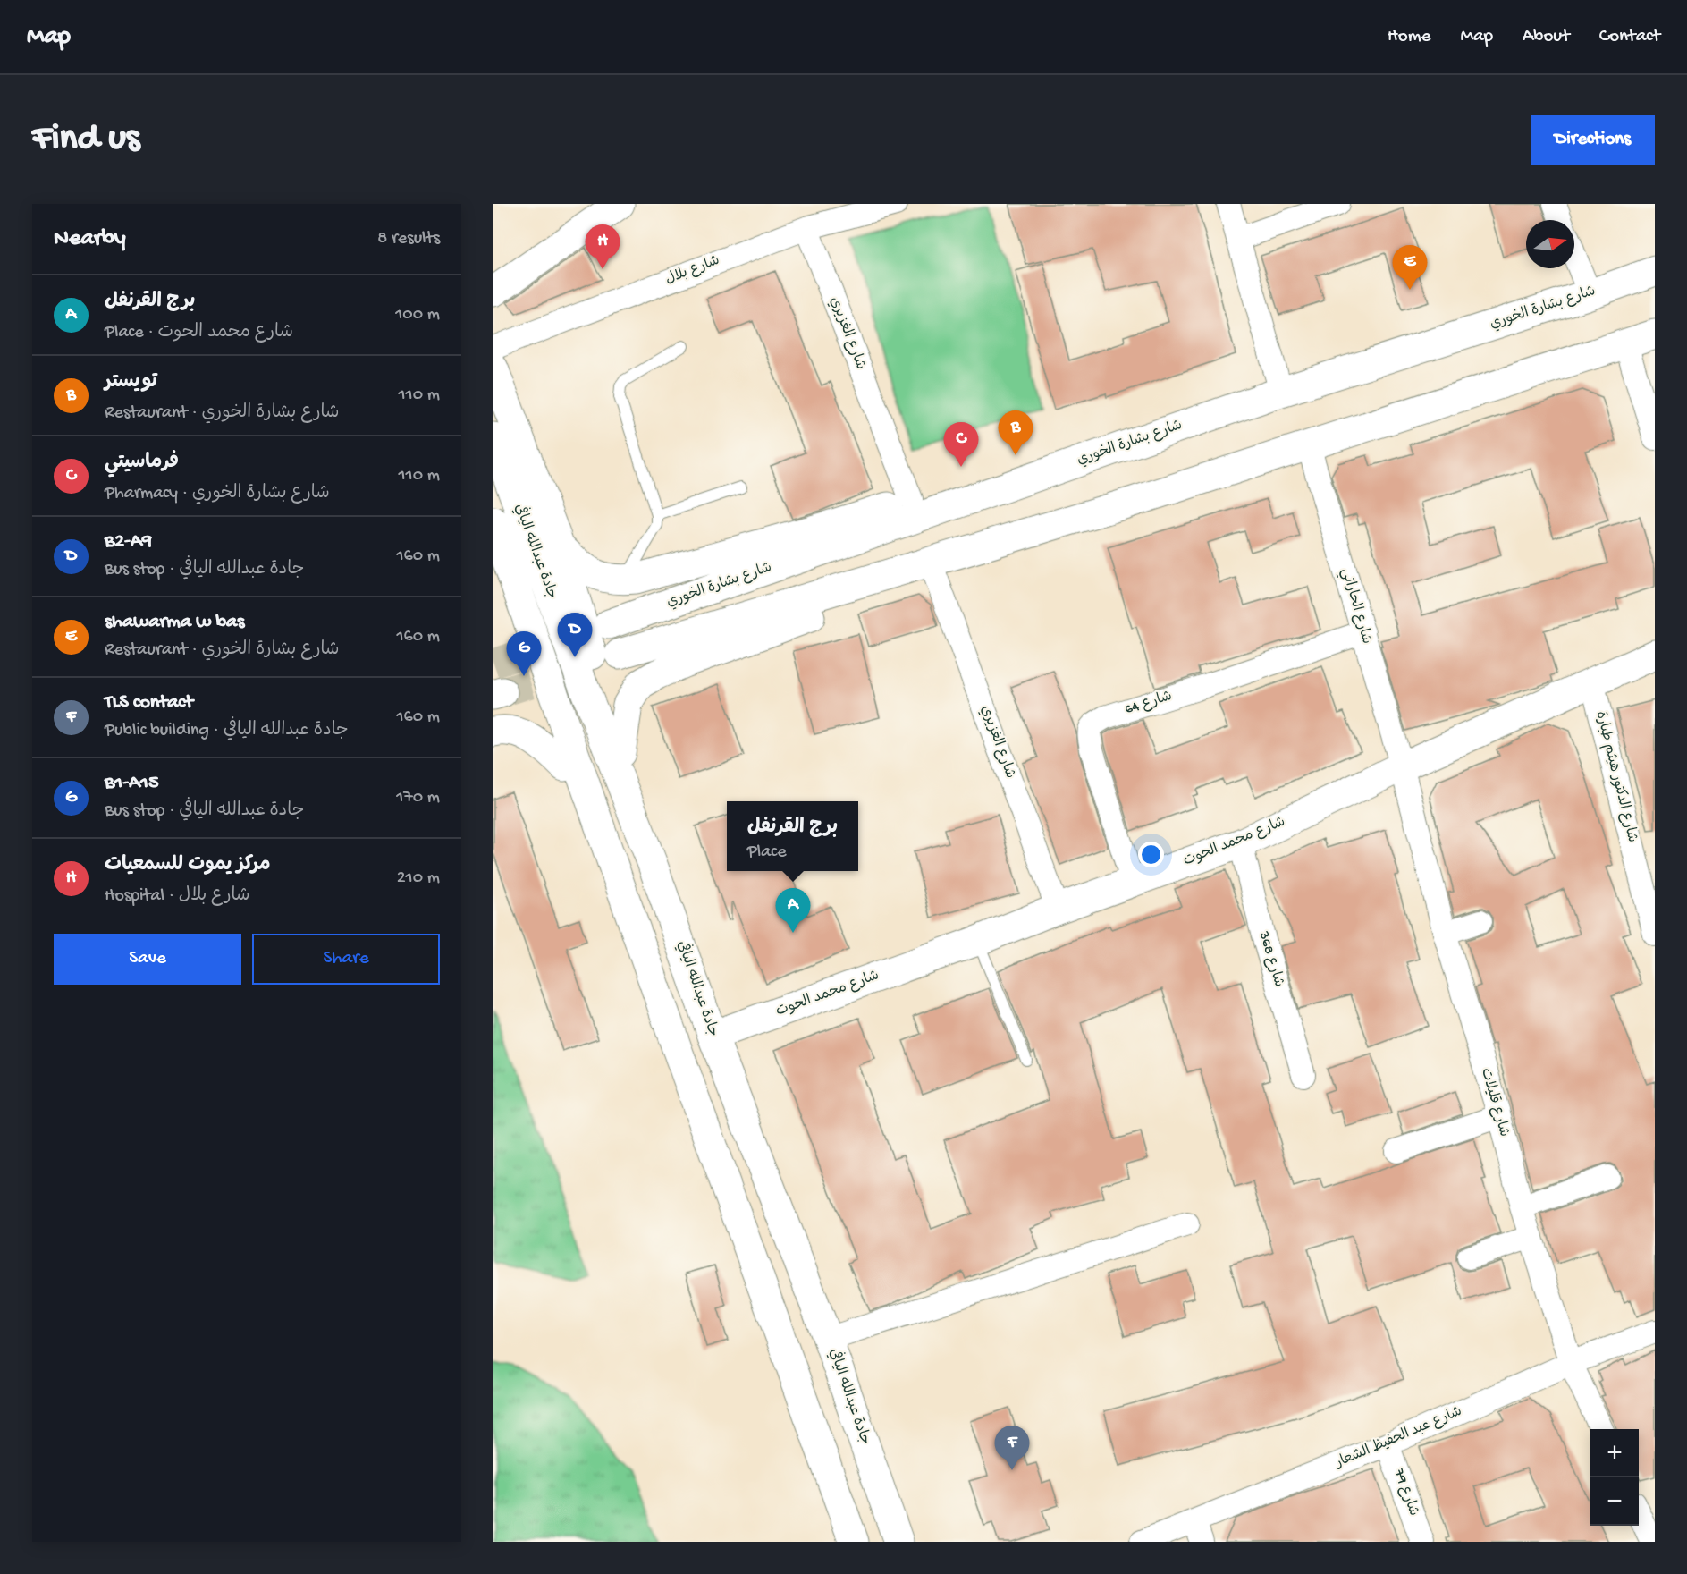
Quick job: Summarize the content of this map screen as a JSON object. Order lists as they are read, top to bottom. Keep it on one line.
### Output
{"streets":{"main road":["شارع بشارة الخوري","جادة عبدالله اليافي","شارع محمد الحوت"],"street":["شارع بلال","شارع الغزيري","شارع الحاراتي","شارع 64","شارع الدكتور هيثم طبارة","شارع 368","شارع قليلات","شارع عبد الحفيظ الشعار","شارع 79"]},"crossings":[["شارع بلال","شارع الغزيري"],["شارع الغزيري","شارع محمد الحوت"],["جادة عبدالله اليافي","شارع محمد الحوت"],["شارع الحاراتي","شارع 64"],["شارع الحاراتي","شارع محمد الحوت"],["شارع الحاراتي","شارع قليلات"],["شارع 64","شارع محمد الحوت"],["شارع الدكتور هيثم طبارة","شارع محمد الحوت"],["شارع محمد الحوت","شارع 368"],["شارع محمد الحوت","شارع قليلات"],["شارع قليلات","شارع عبد الحفيظ الشعار"],["شارع عبد الحفيظ الشعار","شارع 79"]],"north":"right","page":{"header":"Map","nav":["Home","Map","About","Contact"],"buttons":["Directions",["Save","Share"]],"title":"Find us","heading":["Nearby","8 results"],"pins":["H","E","B","C","D","G","A","F"],"list":[{"mark":"A","name":"برج القرنفل","note":"Place · شارع محمد الحوت","value":"100 m"},{"mark":"B","name":"تويستر","note":"Restaurant · شارع بشارة الخوري","value":"110 m"},{"mark":"C","name":"فرماسيتي","note":"Pharmacy · شارع بشارة الخوري","value":"110 m"},{"mark":"D","name":"B2-A9","note":"Bus stop · جادة عبدالله اليافي","value":"160 m"},{"mark":"E","name":"shawarma w bas","note":"Restaurant · شارع بشارة الخوري","value":"160 m"},{"mark":"F","name":"TLS contact","note":"Public building · جادة عبدالله اليافي","value":"160 m"},{"mark":"G","name":"B1-A15","note":"Bus stop · جادة عبدالله اليافي","value":"170 m"},{"mark":"H","name":"مركز يموت للسمعيات","note":"Hospital · شارع بلال","value":"210 m"}],"popup":["برج القرنفل","Place"],"map_buttons":["+","−"]}}
